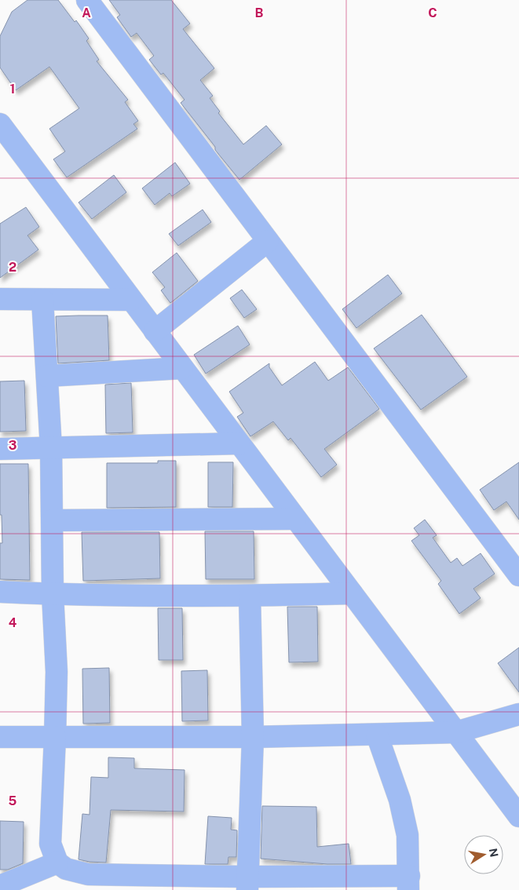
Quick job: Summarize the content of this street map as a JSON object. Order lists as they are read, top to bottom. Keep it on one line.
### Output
{"north":"right","grid":{"columns":["A","B","C"],"rows":["1","2","3","4","5"]}}
